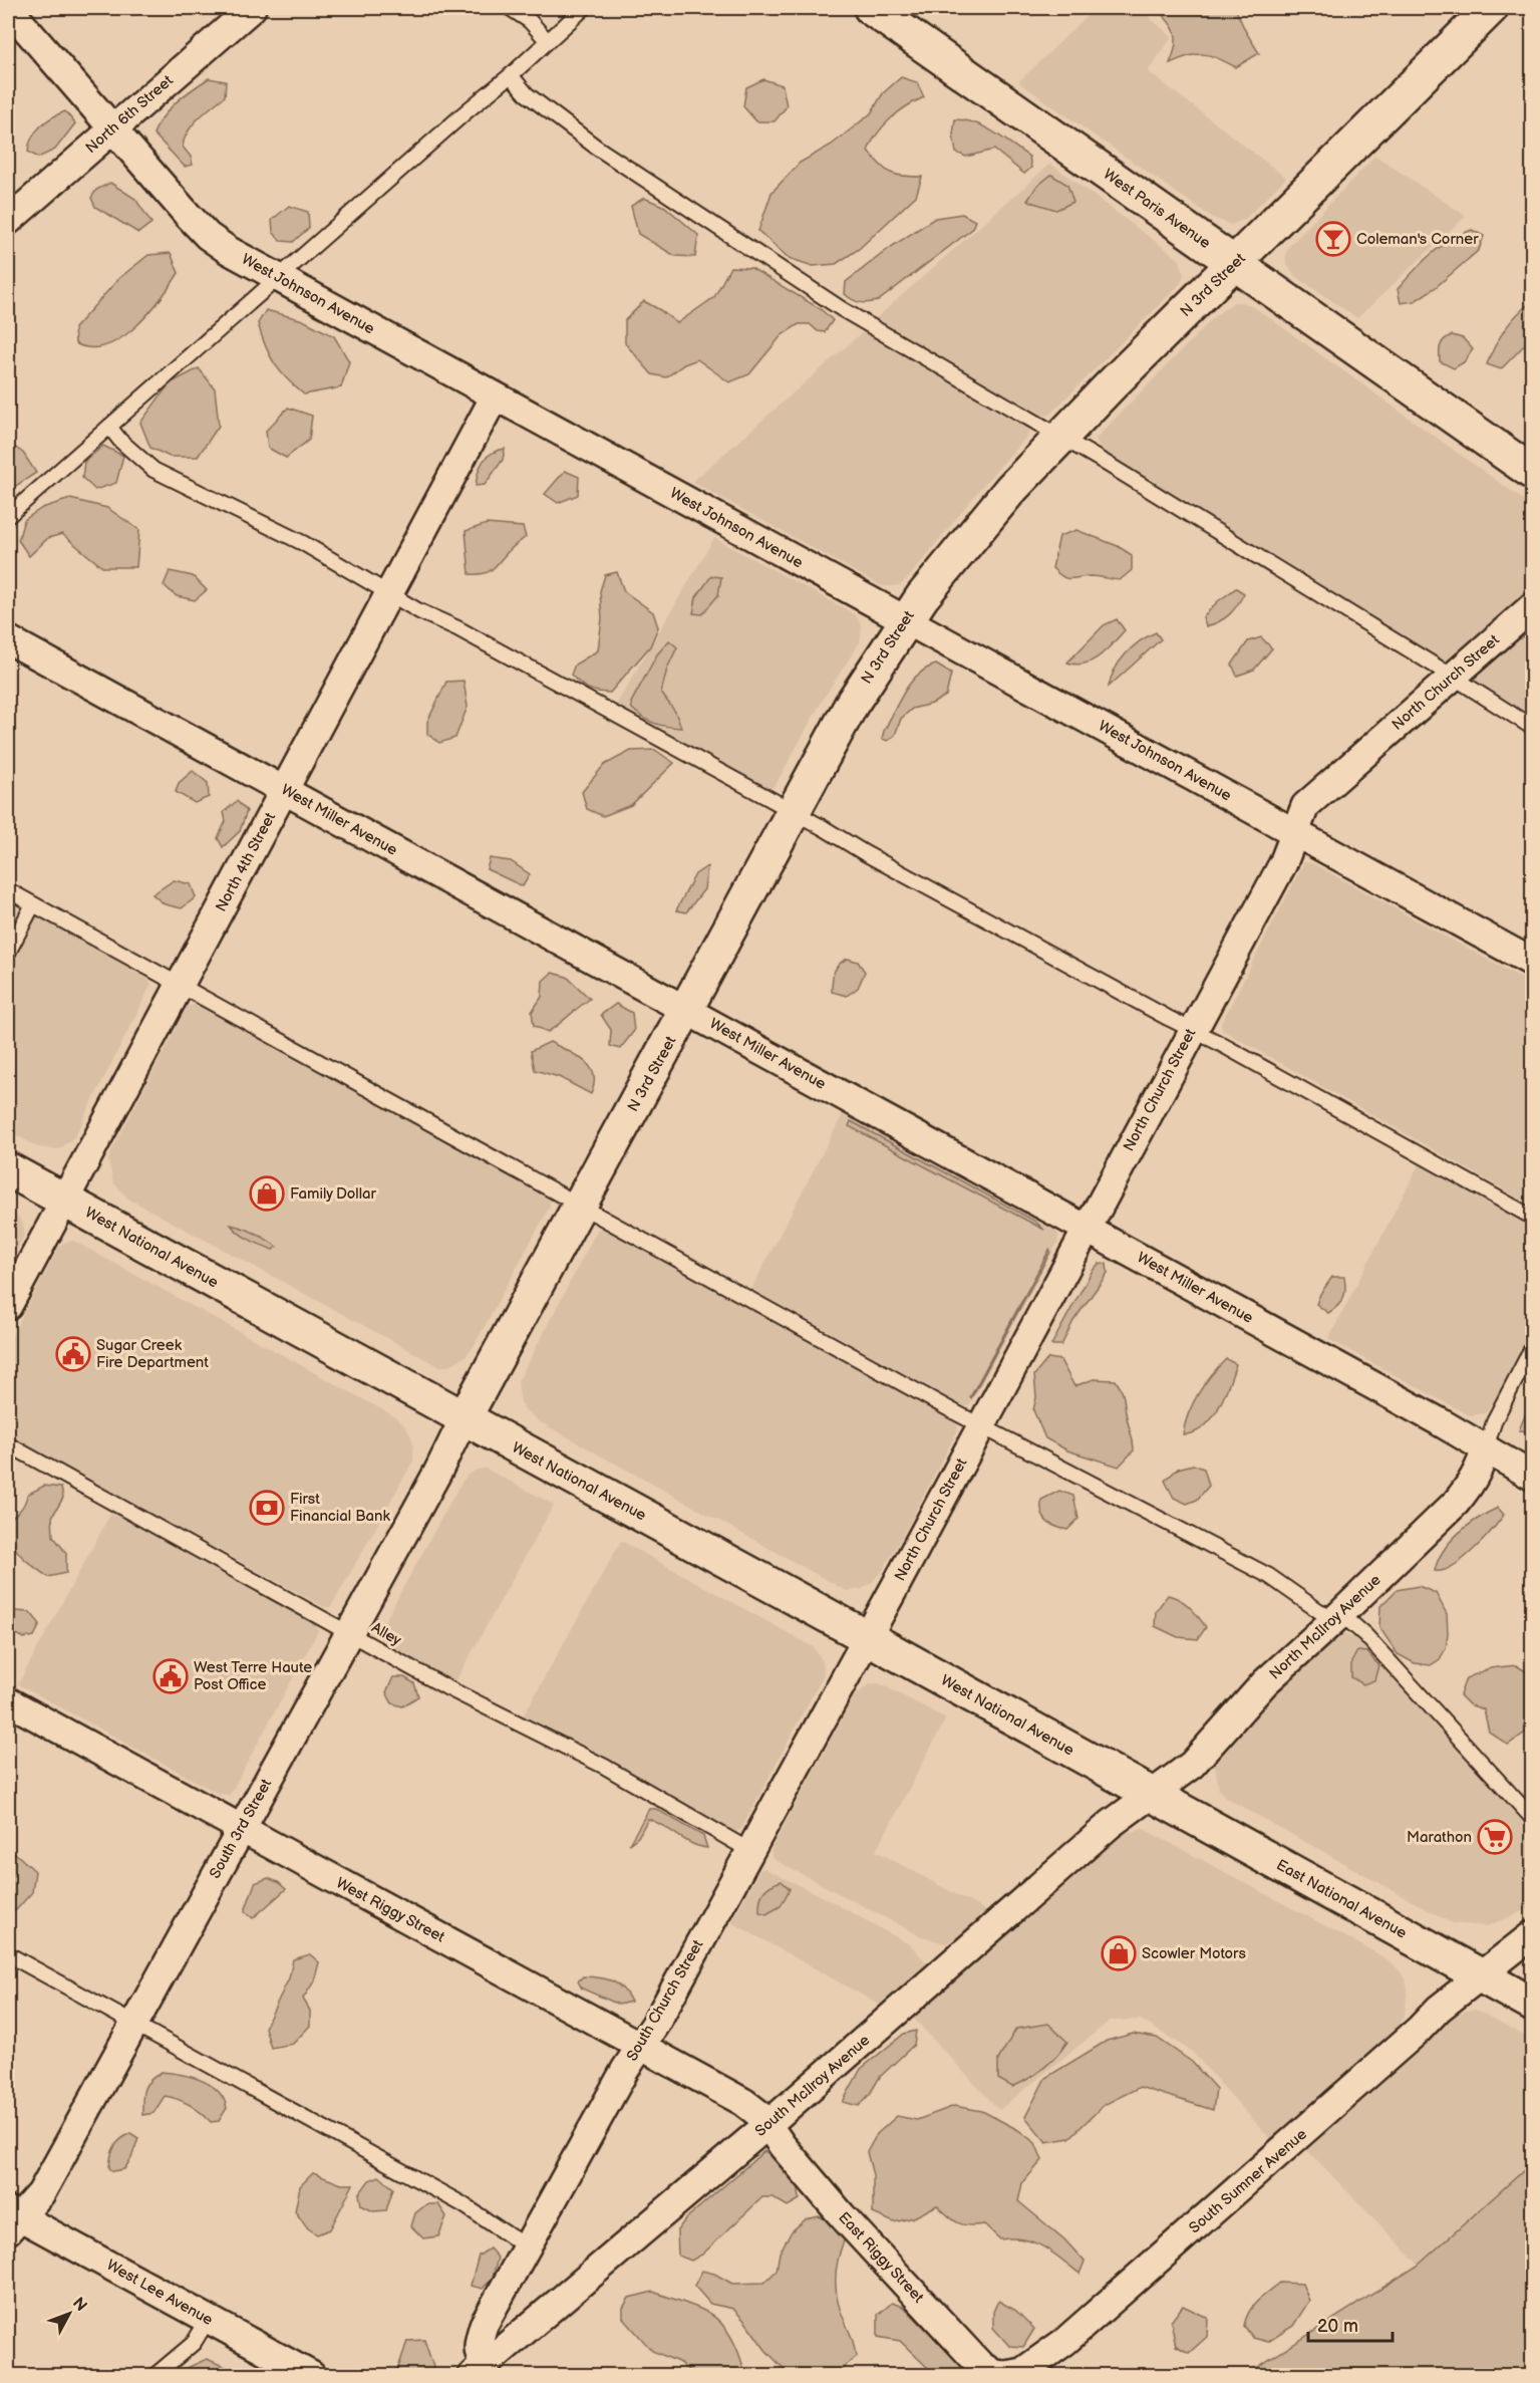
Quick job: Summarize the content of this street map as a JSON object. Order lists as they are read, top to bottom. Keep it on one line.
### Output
{"streets":{"main road":["West Paris Avenue","N 3rd Street","West National Avenue","East National Avenue"],"street":["North 6th Street","West Johnson Avenue","North Church Street","West Miller Avenue","North 4th Street","North McIlroy Avenue","South 3rd Street","West Riggy Street","South Church Street","South McIlroy Avenue","South Sumner Avenue","East Riggy Street","West Lee Avenue"],"lane":["Alley"]},"crossings":[["North 6th Street","West Johnson Avenue"],["West Paris Avenue","N 3rd Street"],["N 3rd Street","West Johnson Avenue"],["N 3rd Street","West Miller Avenue"],["N 3rd Street","West National Avenue"],["N 3rd Street","South 3rd Street"],["West Johnson Avenue","North Church Street"],["West Johnson Avenue","North 4th Street"],["North Church Street","West Miller Avenue"],["North Church Street","West National Avenue"],["North Church Street","South Church Street"],["West Miller Avenue","North 4th Street"],["West Miller Avenue","North McIlroy Avenue"],["North 4th Street","West National Avenue"],["West National Avenue","North McIlroy Avenue"],["West National Avenue","South 3rd Street"],["West National Avenue","East National Avenue"],["West National Avenue","South Church Street"],["West National Avenue","South McIlroy Avenue"],["North McIlroy Avenue","East National Avenue"],["North McIlroy Avenue","South McIlroy Avenue"],["Alley","South 3rd Street"],["Alley","South Church Street"],["South 3rd Street","West Riggy Street"],["South 3rd Street","West Lee Avenue"],["East National Avenue","South McIlroy Avenue"],["East National Avenue","South Sumner Avenue"],["West Riggy Street","South Church Street"],["West Riggy Street","South McIlroy Avenue"],["West Riggy Street","East Riggy Street"],["South Church Street","South McIlroy Avenue"],["South McIlroy Avenue","East Riggy Street"],["South Sumner Avenue","East Riggy Street"]],"places":{"bar":["Coleman's Corner"],"shop":["Family Dollar","Scowler Motors"],"public building":["Sugar Creek Fire Department","West Terre Haute Post Office"],"bank":["First Financial Bank"],"supermarket":["Marathon"]},"scale_bar":"20 m","north":"top right"}
